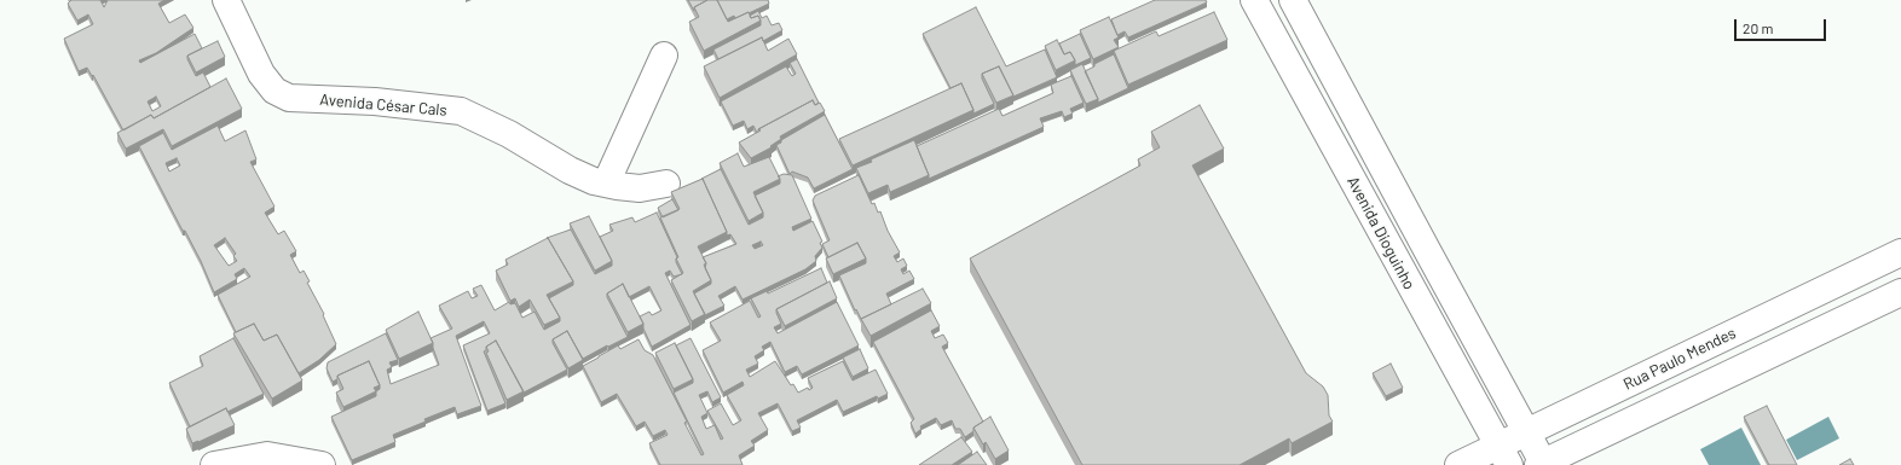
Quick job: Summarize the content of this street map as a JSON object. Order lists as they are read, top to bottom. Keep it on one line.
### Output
{"streets":{"street":["Avenida César Cals","Avenida Dioguinho","Rua Paulo Mendes"]},"crossings":[["Avenida Dioguinho","Rua Paulo Mendes"]],"scale_bar":"20 m"}
